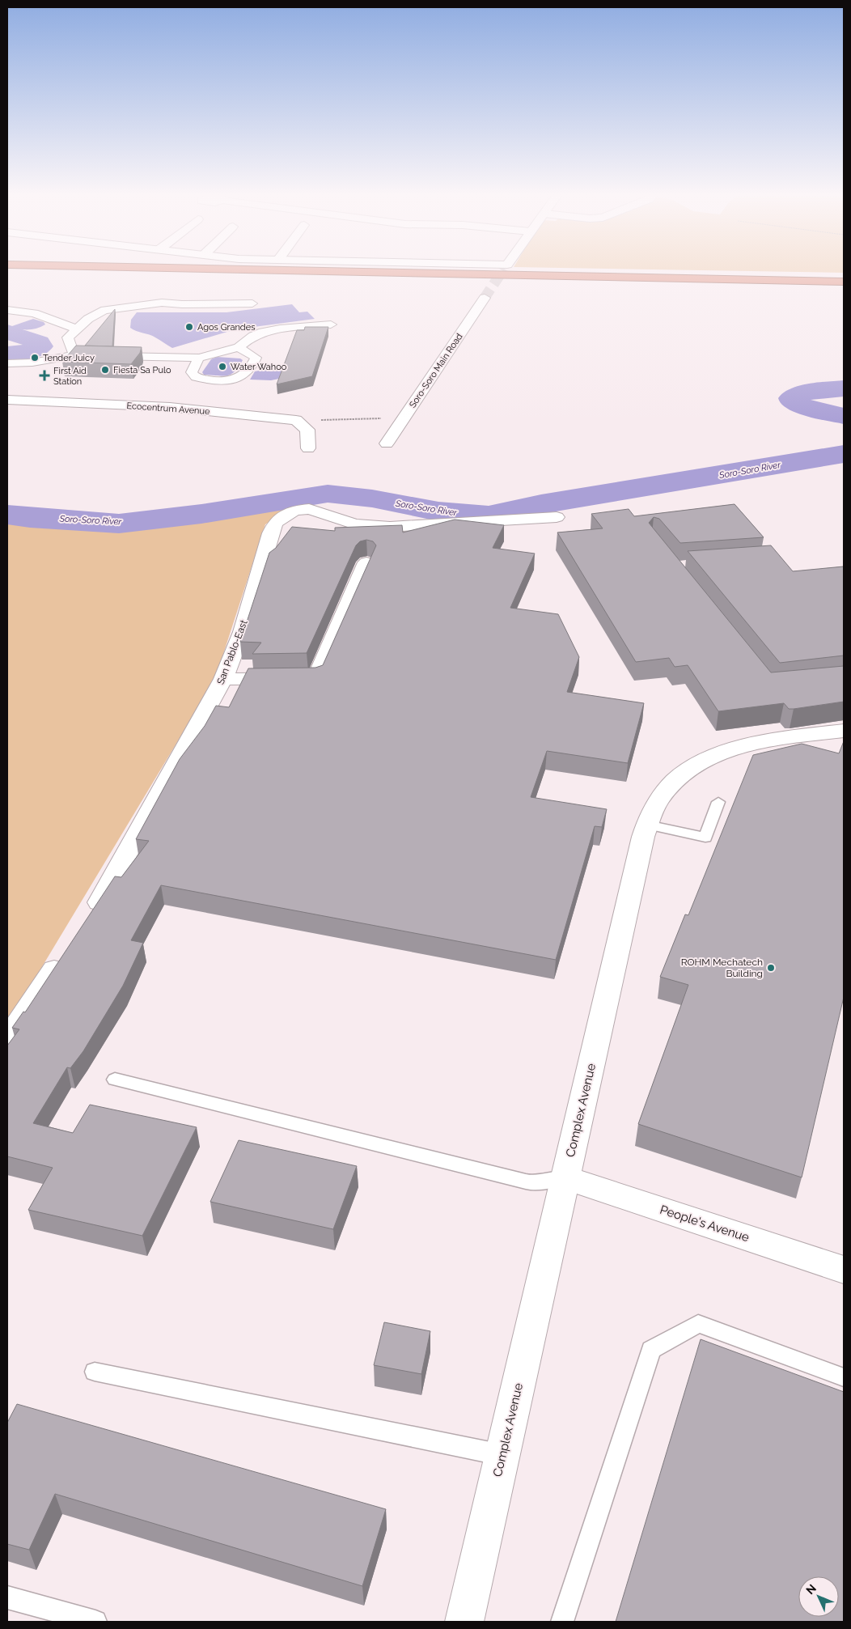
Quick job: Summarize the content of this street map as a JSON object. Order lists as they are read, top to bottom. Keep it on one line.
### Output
{"streets":{"street":["Soro-Soro Main Road","Ecocentrum Avenue","San Pablo-East","Complex Avenue","People's Avenue"]},"crossings":[["Complex Avenue","People's Avenue"]],"water":["Soro-Soro River"],"places":{"other":["Agos Grandes","Tender Juicy","Water Wahoo","Fiesta Sa Pulo","ROHM Mechatech Building"],"health":["First Aid Station"]},"north":"top left"}
